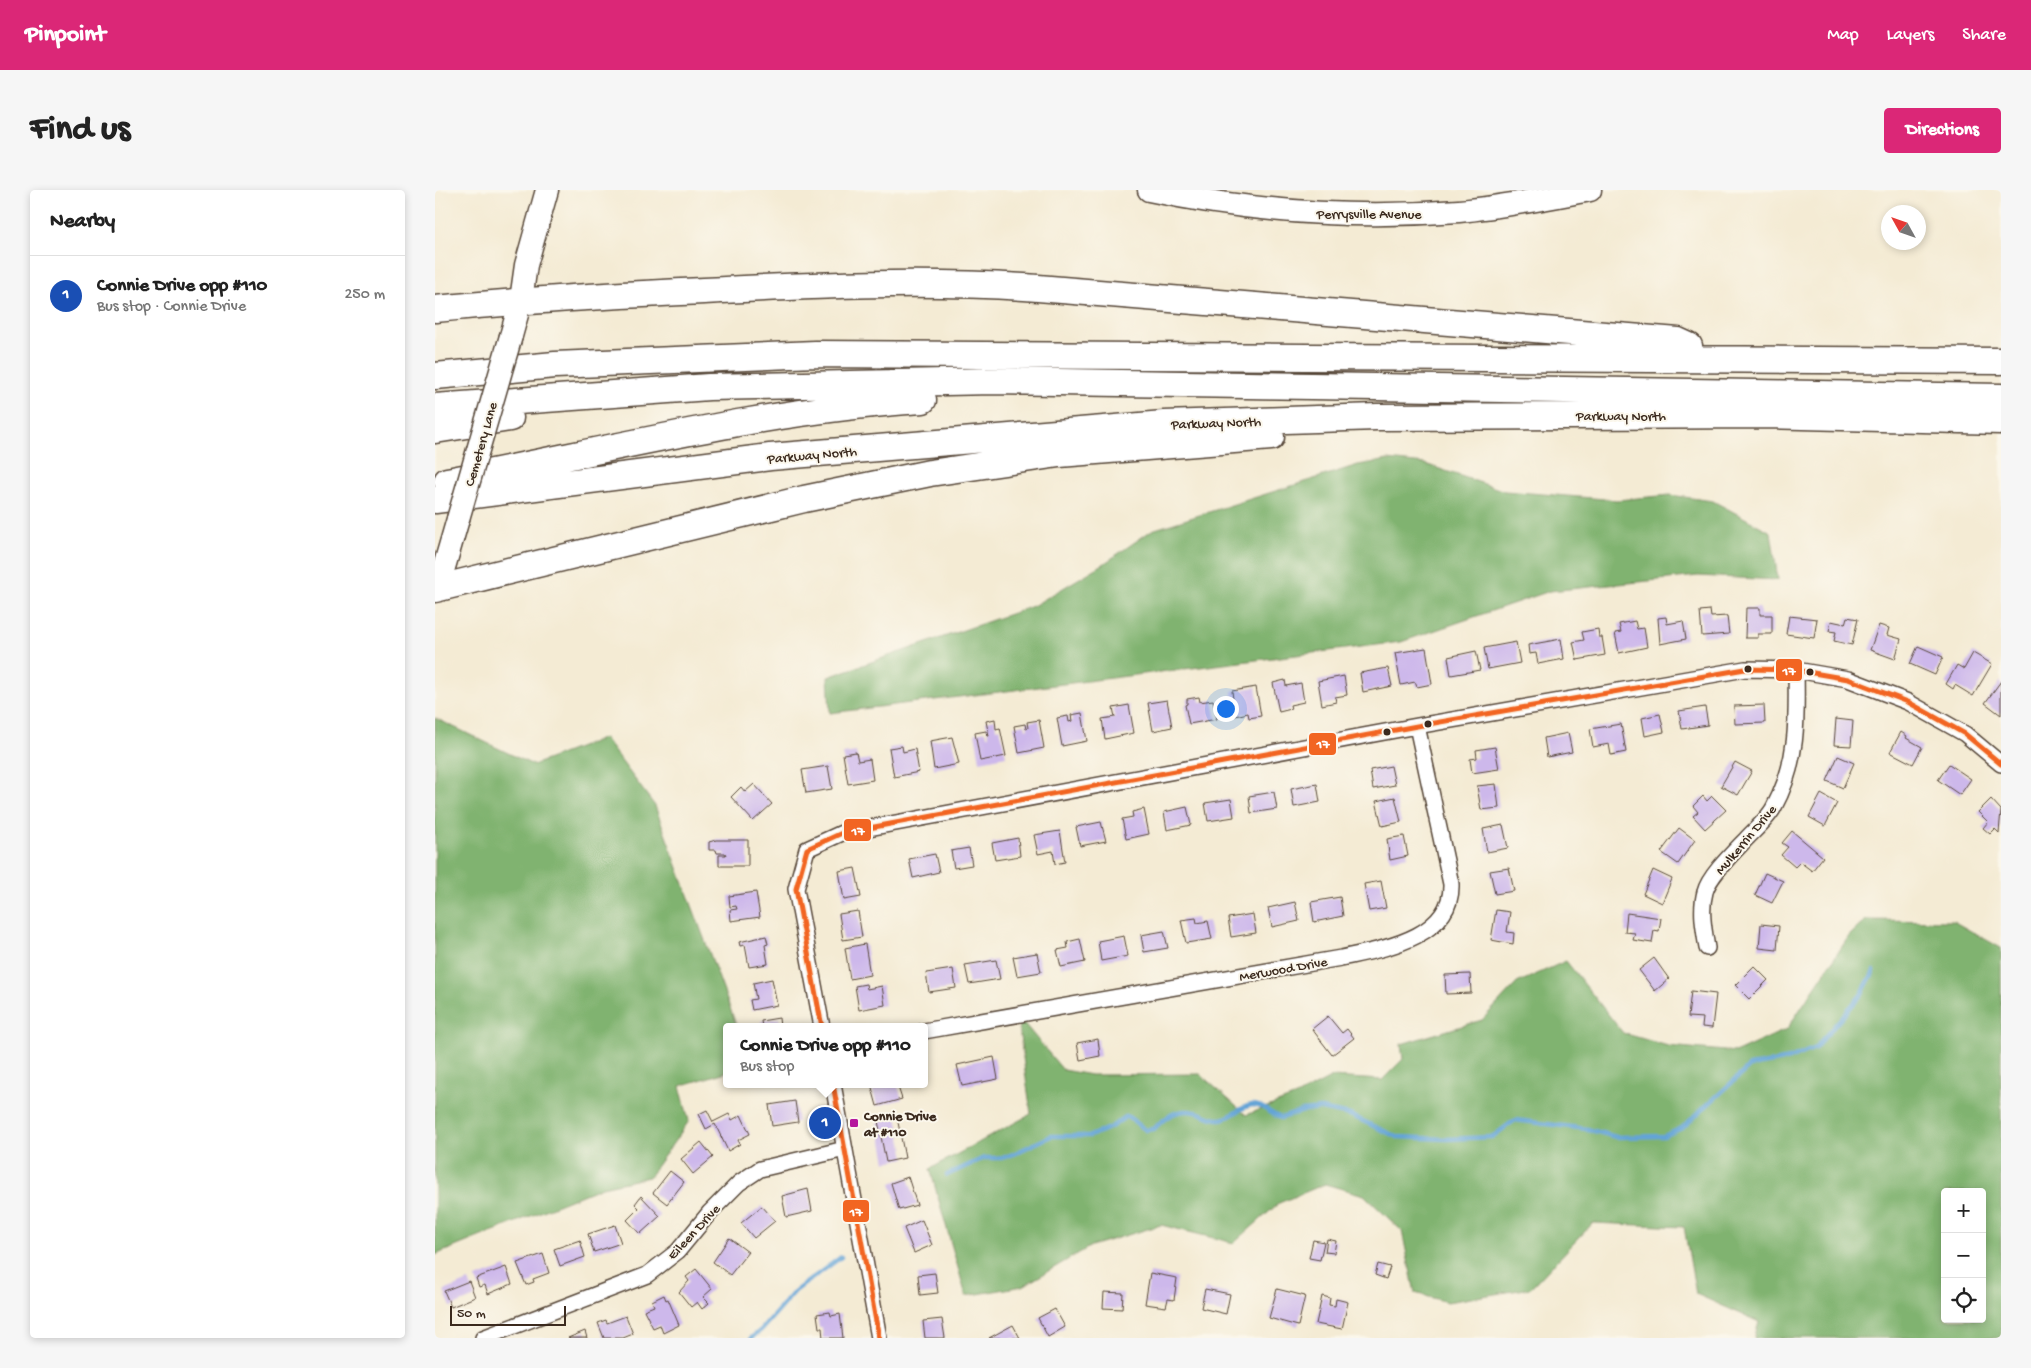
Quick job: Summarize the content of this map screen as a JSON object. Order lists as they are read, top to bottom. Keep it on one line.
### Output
{"streets":{"highway":["Parkway North"],"main road":["Perrysville Avenue","Cemetery Lane"],"street":["Mulkerrin Drive","Merwood Drive","Eileen Drive"]},"places":{"transit":["Connie Drive at #110"]},"lines":["transit line 17"],"scale_bar":"50 m","north":"top left","page":{"header":"Pinpoint","nav":["Map","Layers","Share"],"buttons":"Directions","title":"Find us","heading":"Nearby","list":[{"mark":"1","name":"Connie Drive opp #110","note":"Bus stop · Connie Drive","value":"250 m"}],"popup":["Connie Drive opp #110","Bus stop"],"pins":"1","map_buttons":["+","−"],"scale":"50 m"}}
